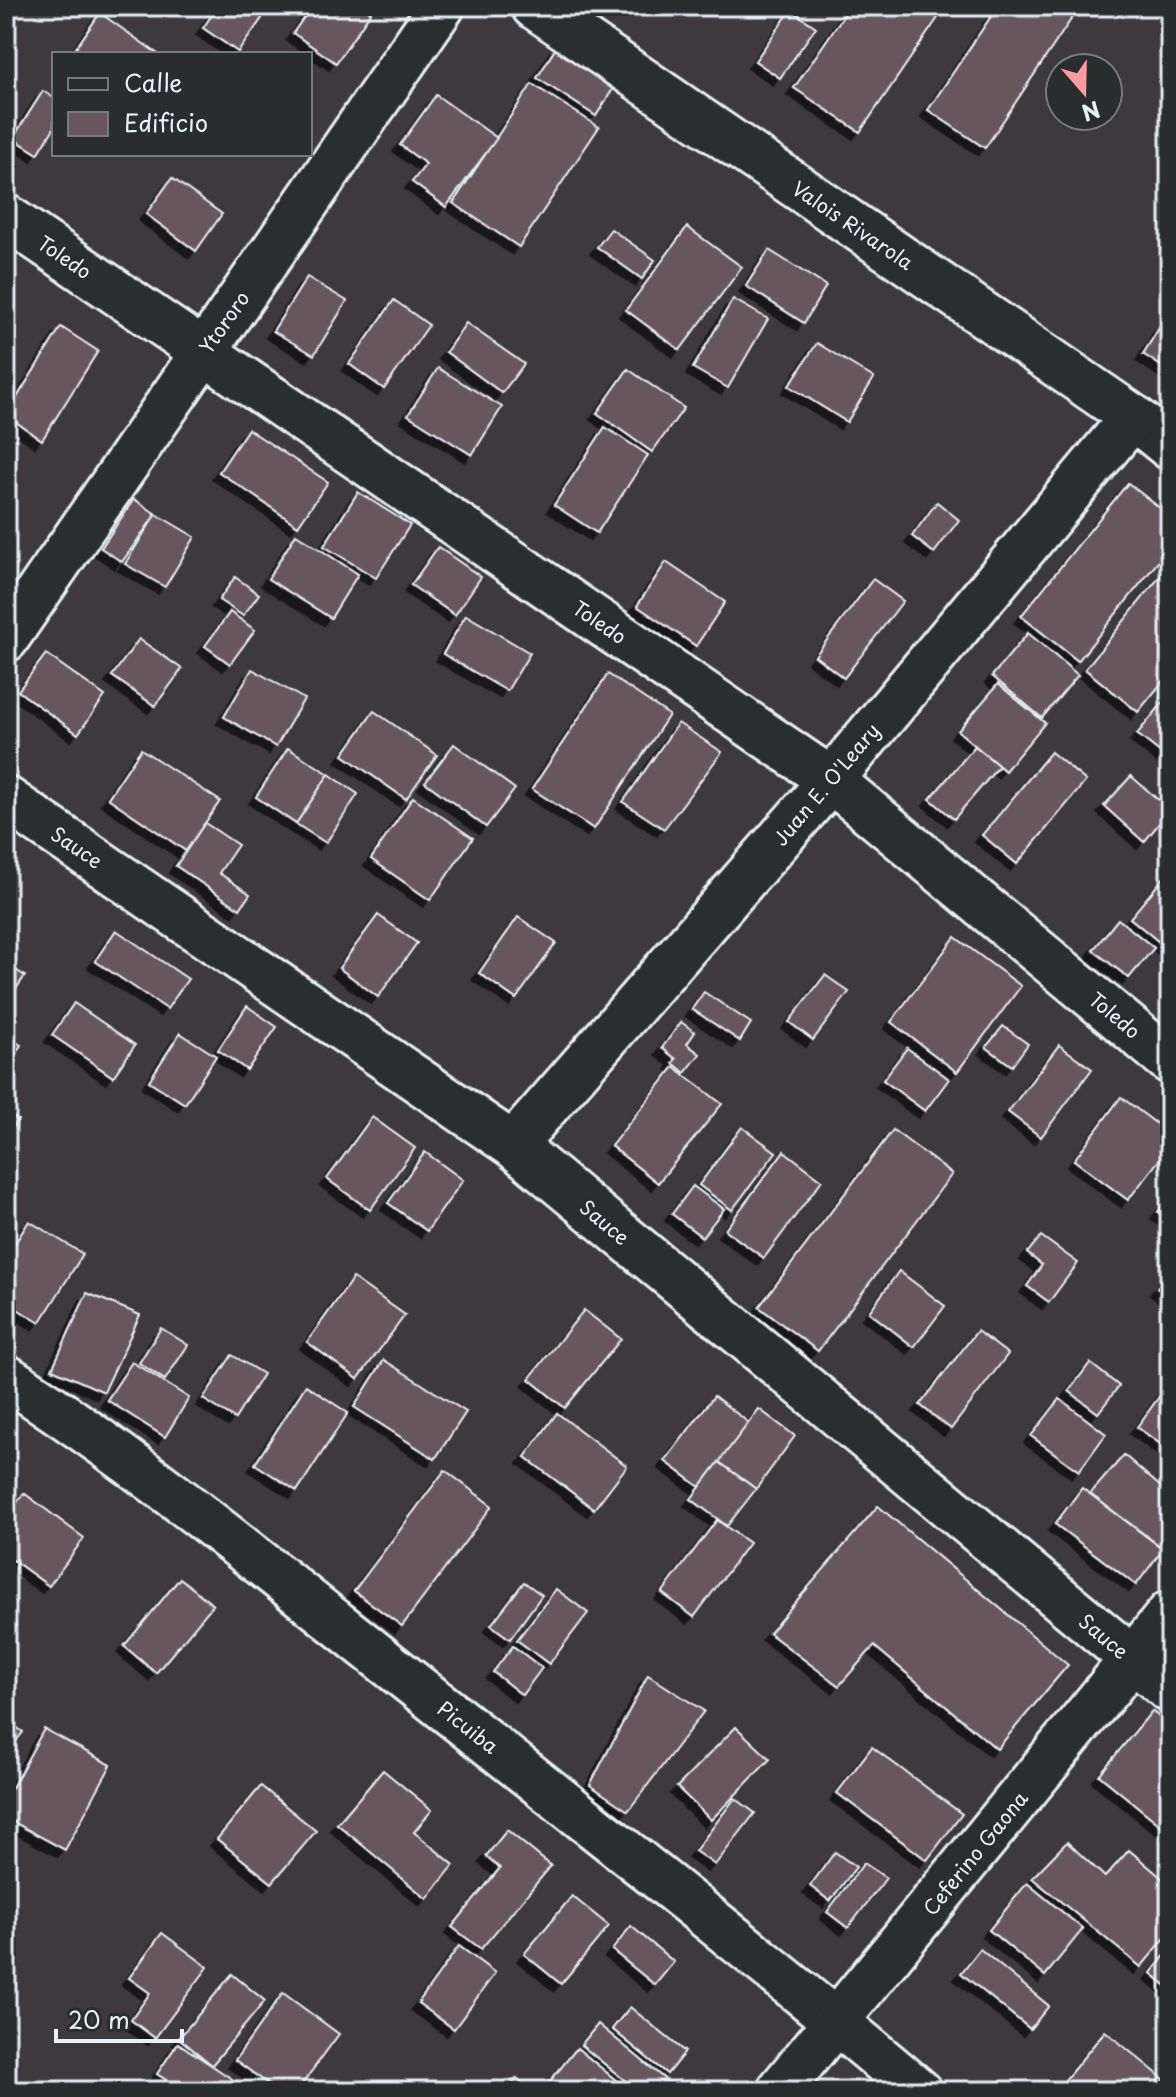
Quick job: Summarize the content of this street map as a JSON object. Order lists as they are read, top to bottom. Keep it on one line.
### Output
{"streets":{"street":["Valois Rivarola","Toledo","Ytororo","Juan E. O'Leary","Sauce","Picuiba","Ceferino Gaona"]},"crossings":[["Valois Rivarola","Juan E. O'Leary"],["Toledo","Ytororo"],["Toledo","Juan E. O'Leary"],["Juan E. O'Leary","Sauce"],["Sauce","Ceferino Gaona"],["Picuiba","Ceferino Gaona"]],"legend":["Calle","Edificio"],"scale_bar":"20 m","north":"bottom"}
